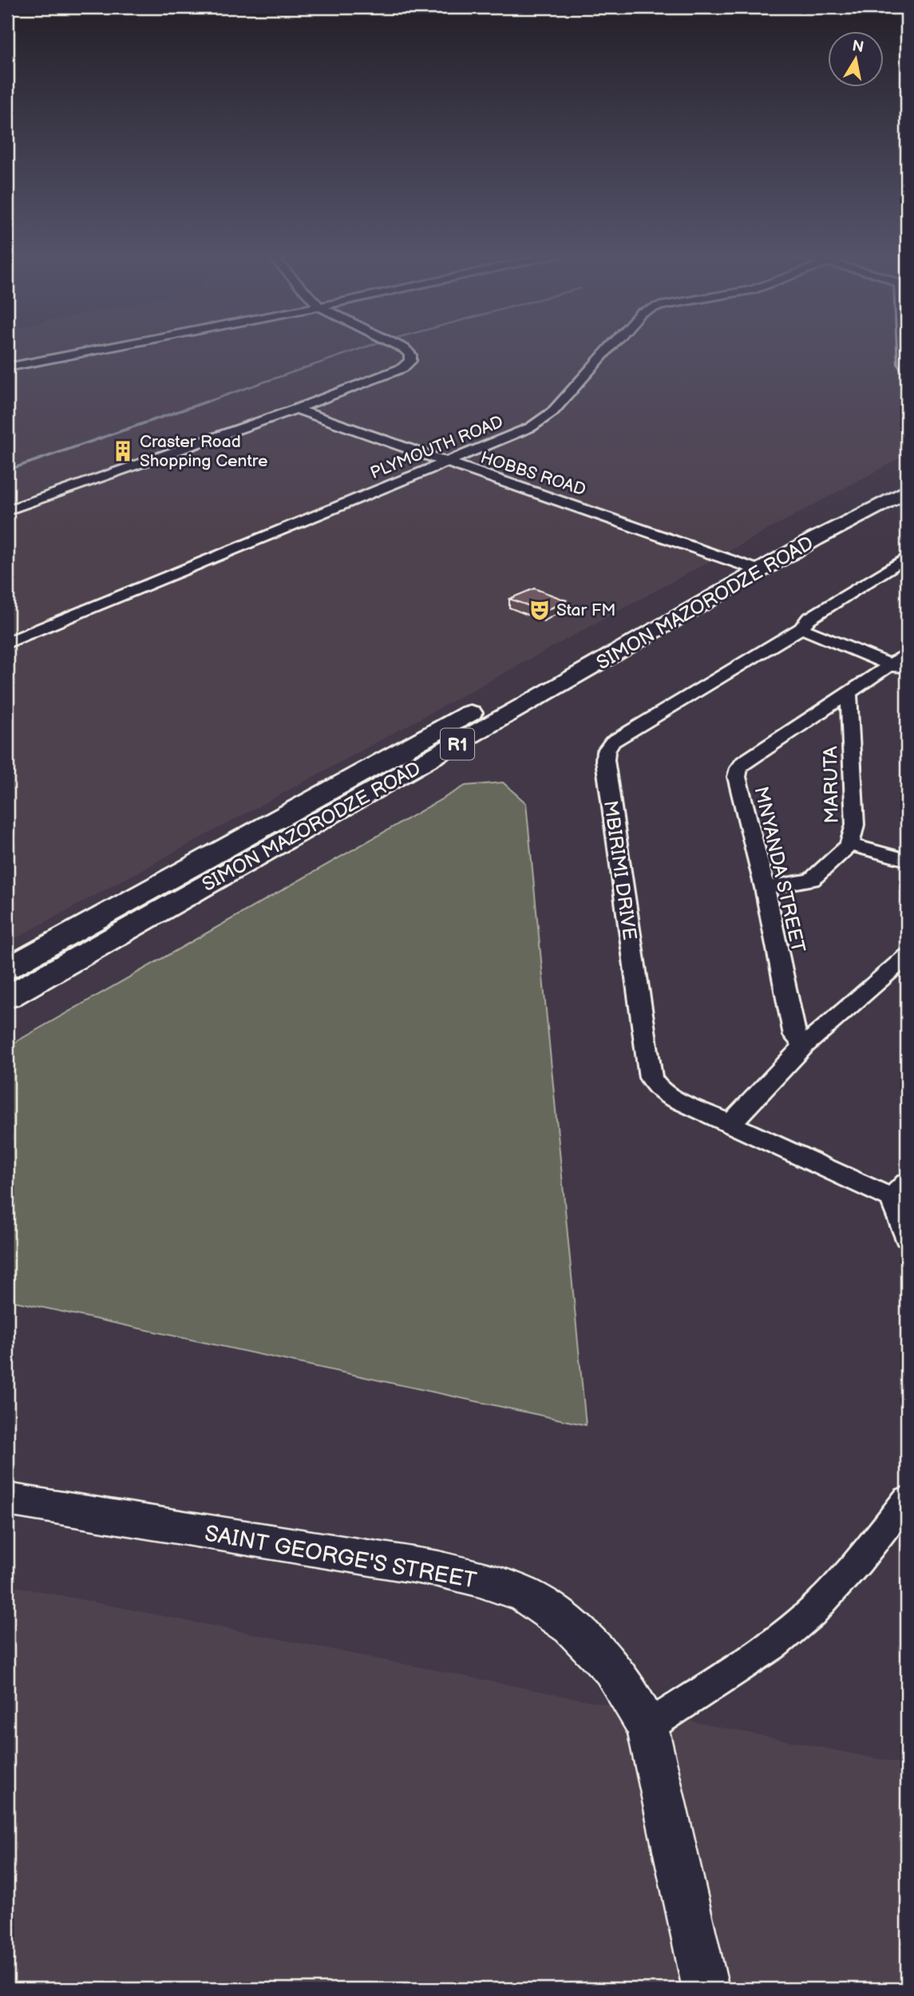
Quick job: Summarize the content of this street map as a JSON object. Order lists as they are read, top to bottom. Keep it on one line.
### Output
{"streets":{"highway":["SIMON MAZORODZE ROAD","R1"],"main road":["SAINT GEORGE'S STREET"],"street":["PLYMOUTH ROAD","HOBBS ROAD","MARUTA","MNYANDA STREET","MBIRIMI DRIVE"]},"crossings":[["PLYMOUTH ROAD","HOBBS ROAD"],["HOBBS ROAD","SIMON MAZORODZE ROAD"],["MARUTA","MNYANDA STREET"]],"places":{"building":["Craster Road Shopping Centre"],"theatre":["Star FM"]},"north":"top"}
